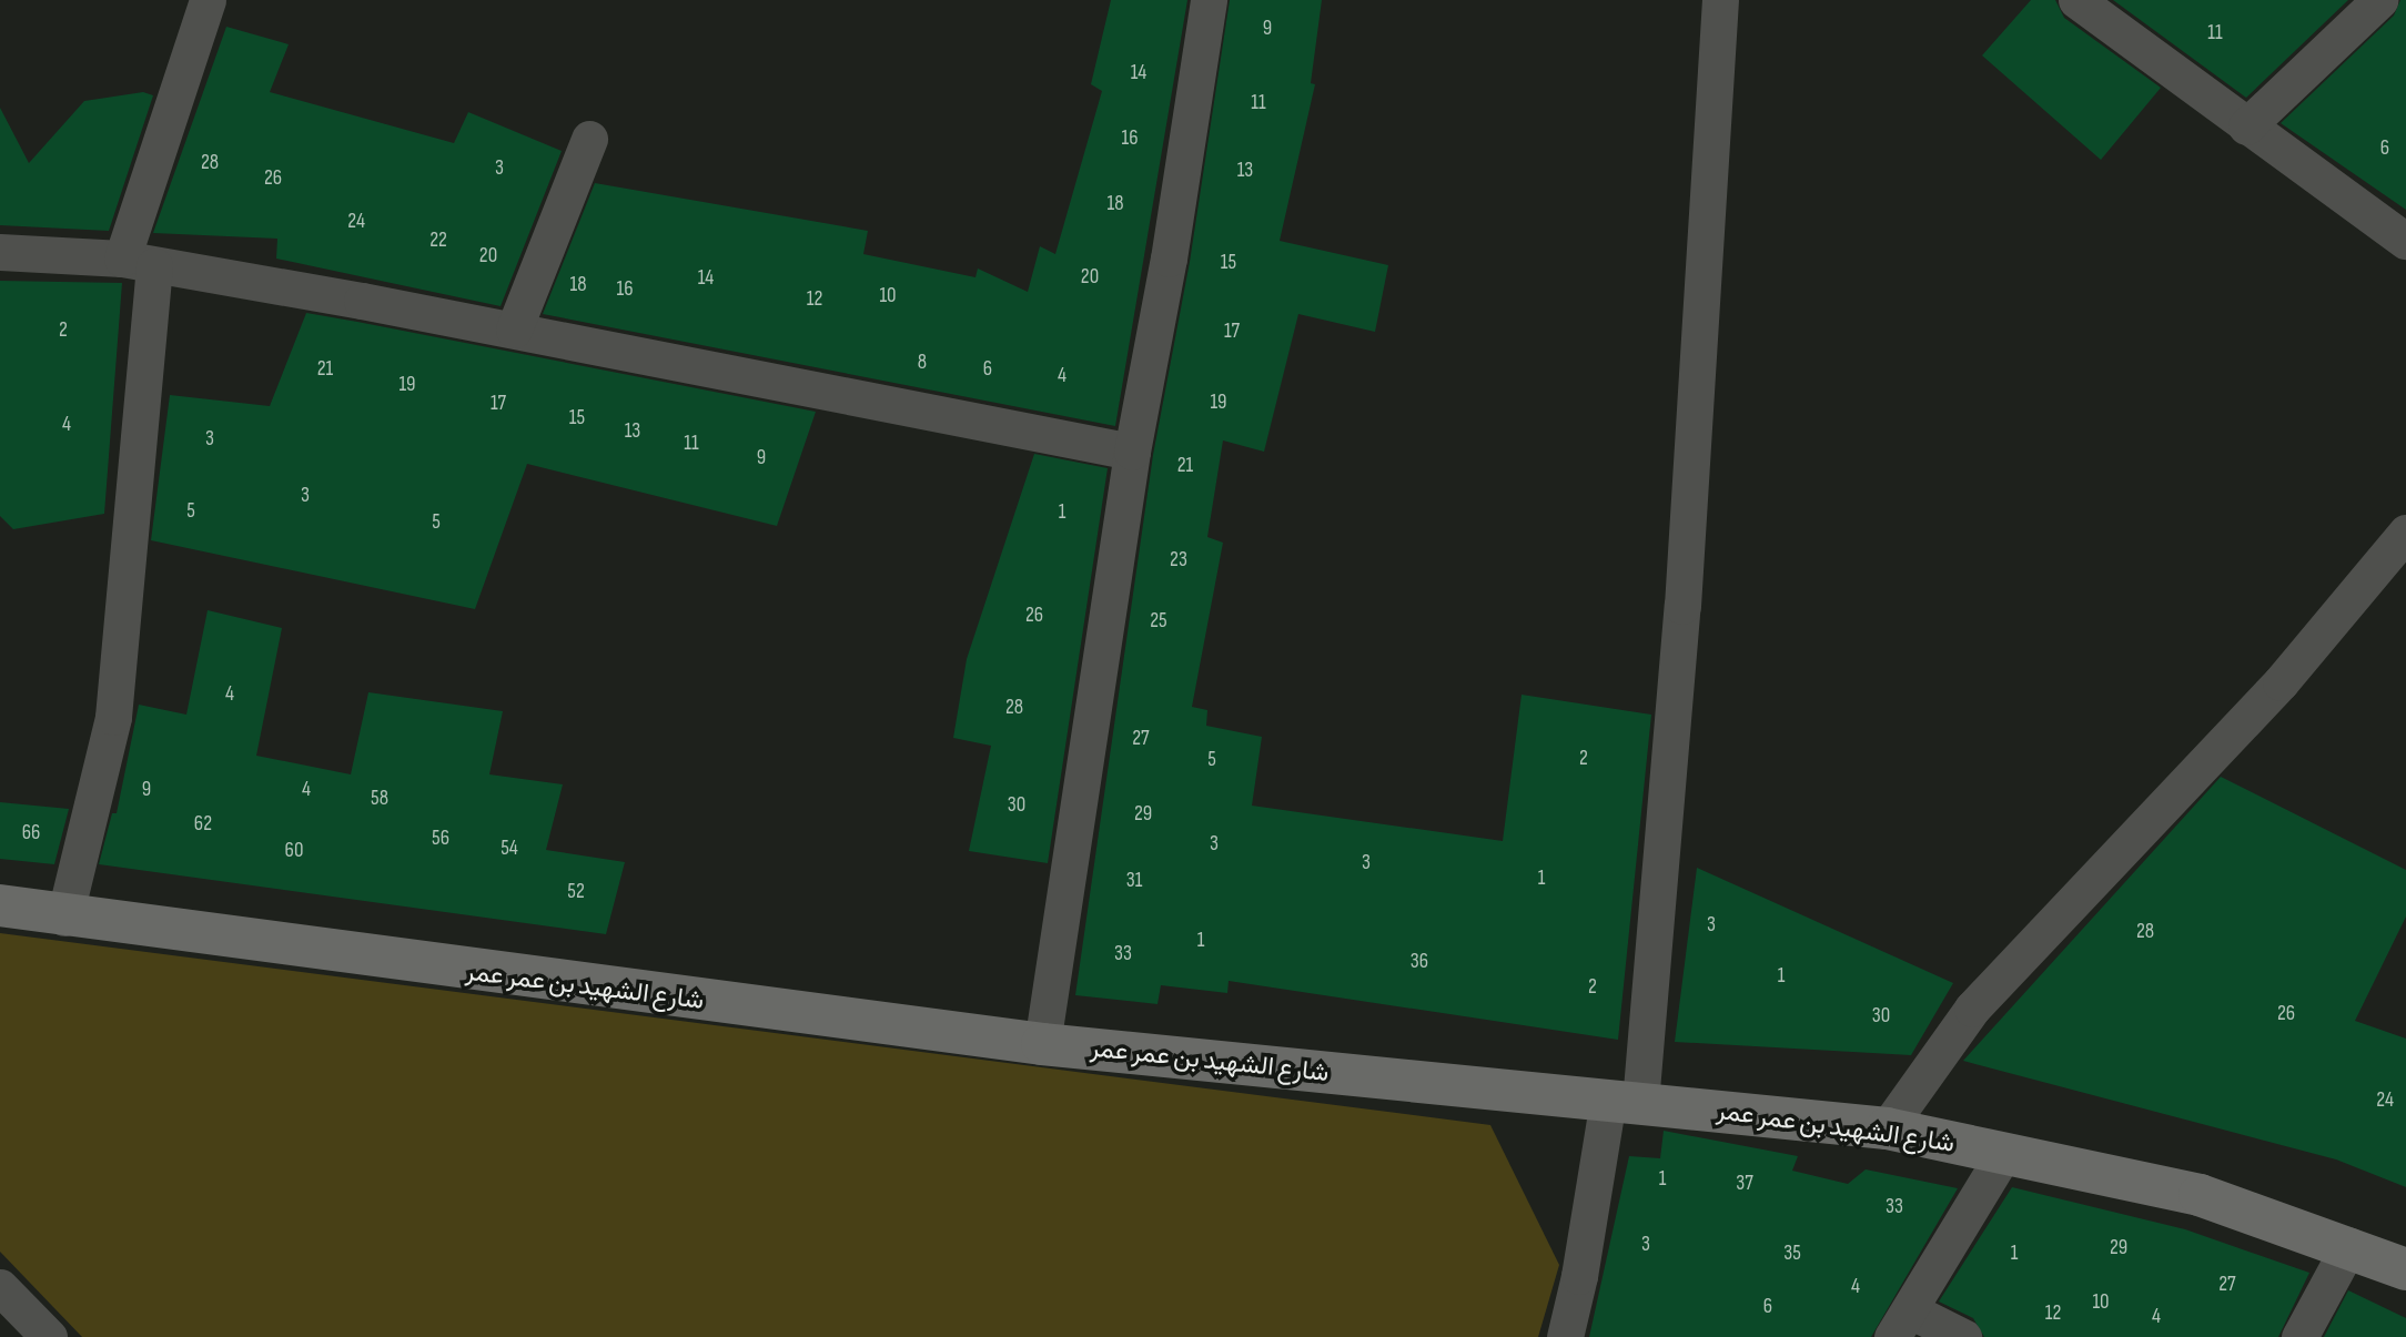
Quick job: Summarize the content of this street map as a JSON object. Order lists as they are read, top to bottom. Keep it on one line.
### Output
{"streets":{"street":["شارع الشهيد بن عمر عمر"]},"house_numbers":["9","11","14","11","16","6","28","3","13","26","18","24","22","20","15","20","14","18","16","10","12","2","17","8","21","6","4","19","19","17","15","4","13","3","11","9","21","3","5","1","5","23","26","25","4","28","27","2","5","9","4","58","30","29","62","66","56","3","54","60","3","1","31","52","3","28","1","33","36","1","2","26","30","24","1","37","33","3","29","35","1","27","4","10","6","12","4"]}
